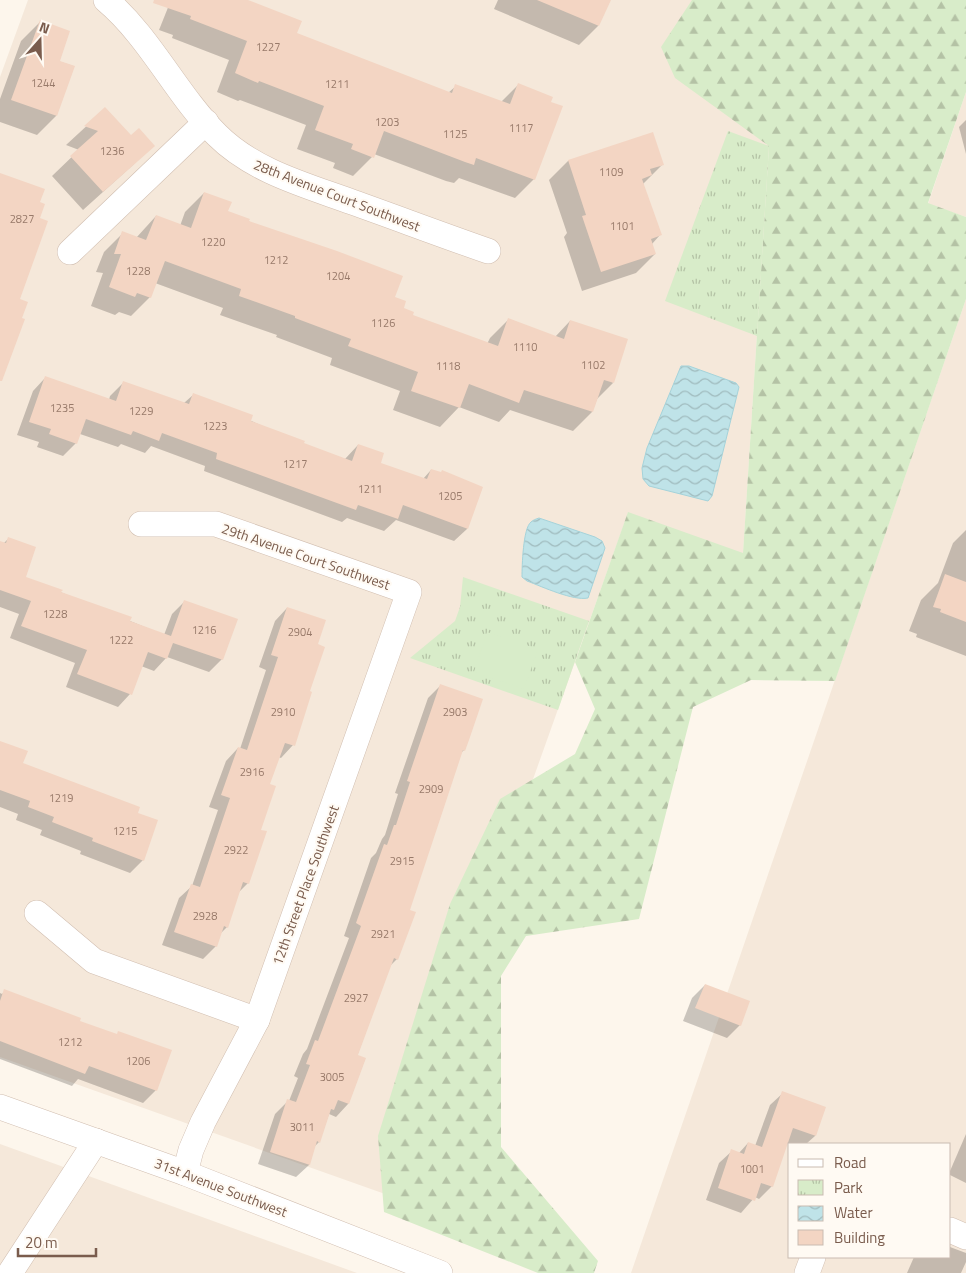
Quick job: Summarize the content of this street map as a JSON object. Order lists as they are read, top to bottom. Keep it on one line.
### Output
{"streets":{"street":["28th Avenue Court Southwest","29th Avenue Court Southwest","12th Street Place Southwest","31st Avenue Southwest"]},"crossings":[["29th Avenue Court Southwest","12th Street Place Southwest"],["12th Street Place Southwest","31st Avenue Southwest"]],"house_numbers":["1227","1244","1211","1203","1117","1125","1236","1109","2827","1101","1220","1212","1228","1204","1126","1110","1102","1118","1235","1229","1223","1217","1211","1205","1228","1216","2904","1222","2910","2903","2916","2909","1219","1215","2922","2915","2928","2921","2927","1212","1206","3005","3011","1001"],"legend":["Road","Park","Water","Building"],"scale_bar":"20 m","north":"top"}
